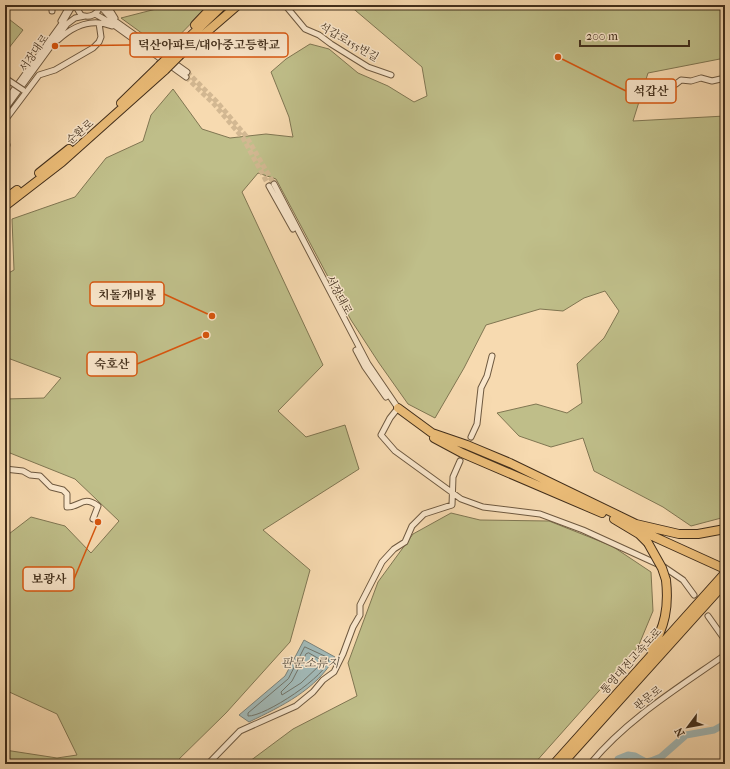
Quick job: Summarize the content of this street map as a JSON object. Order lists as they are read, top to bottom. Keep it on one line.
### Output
{"streets":{"highway":["순환로","통영대전고속도로"],"street":["석갑로155번길","서장대로","판문로"]},"water":["판문소류지"],"places":["덕산아파트/대아중고등학교","석갑산","치돌개비봉","숙호산","보광사"],"scale_bar":"200 m","north":"bottom left"}
